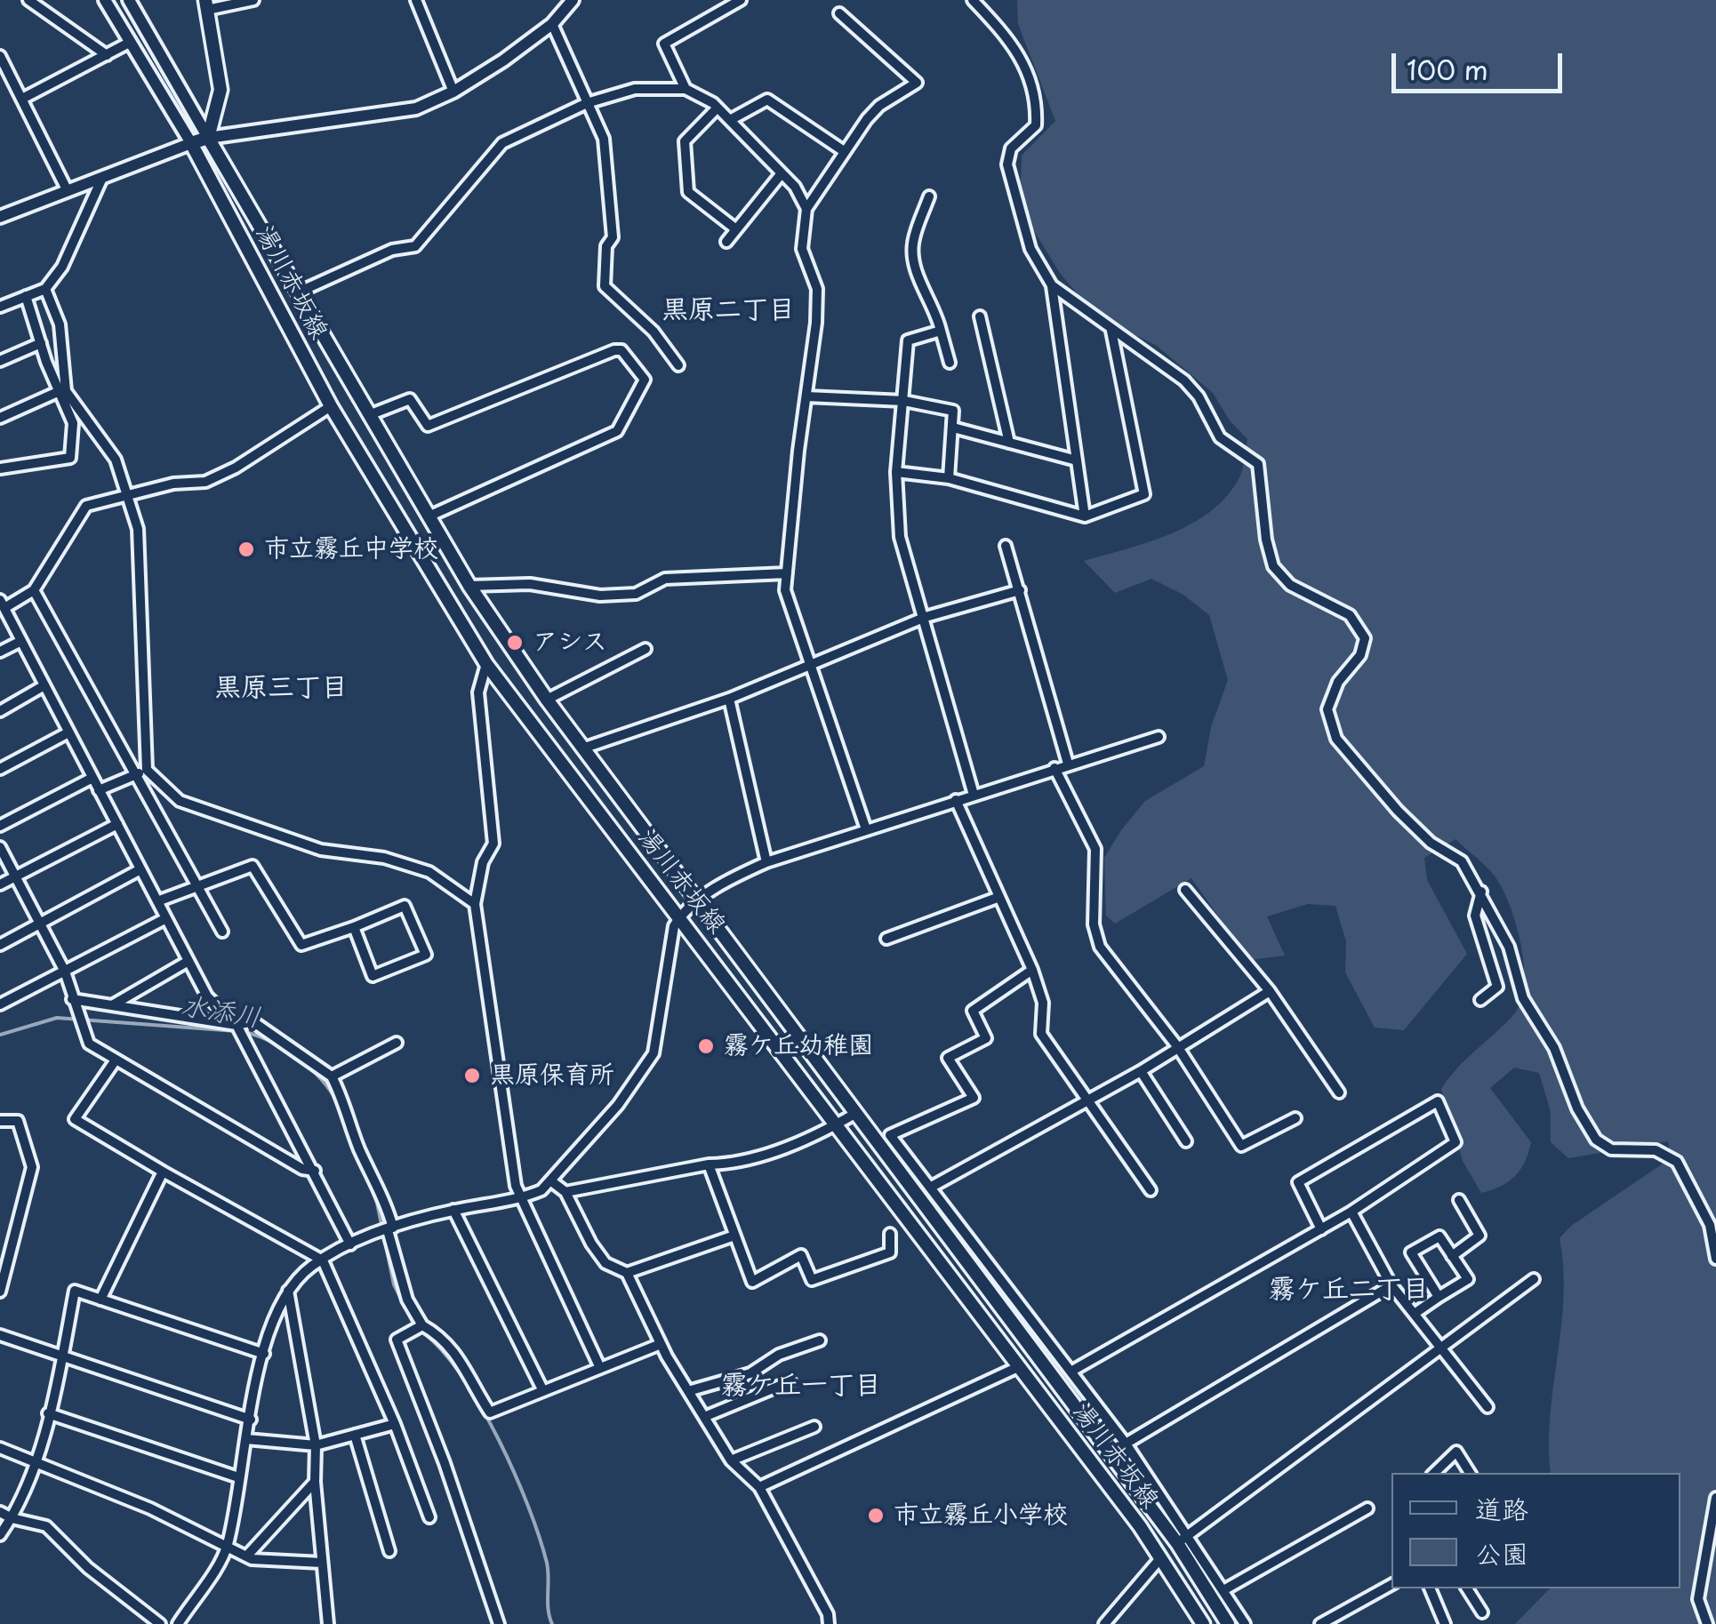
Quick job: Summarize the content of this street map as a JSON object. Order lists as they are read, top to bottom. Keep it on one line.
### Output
{"streets":{"main road":["湯川赤坂線"]},"districts":["黒原二丁目","黒原三丁目","霧ケ丘二丁目","霧ケ丘一丁目"],"water":["水添川"],"places":["市立霧丘中学校","アシス","霧ケ丘幼稚園","黒原保育所","市立霧丘小学校"],"legend":["道路","公園"],"scale_bar":"100 m"}
